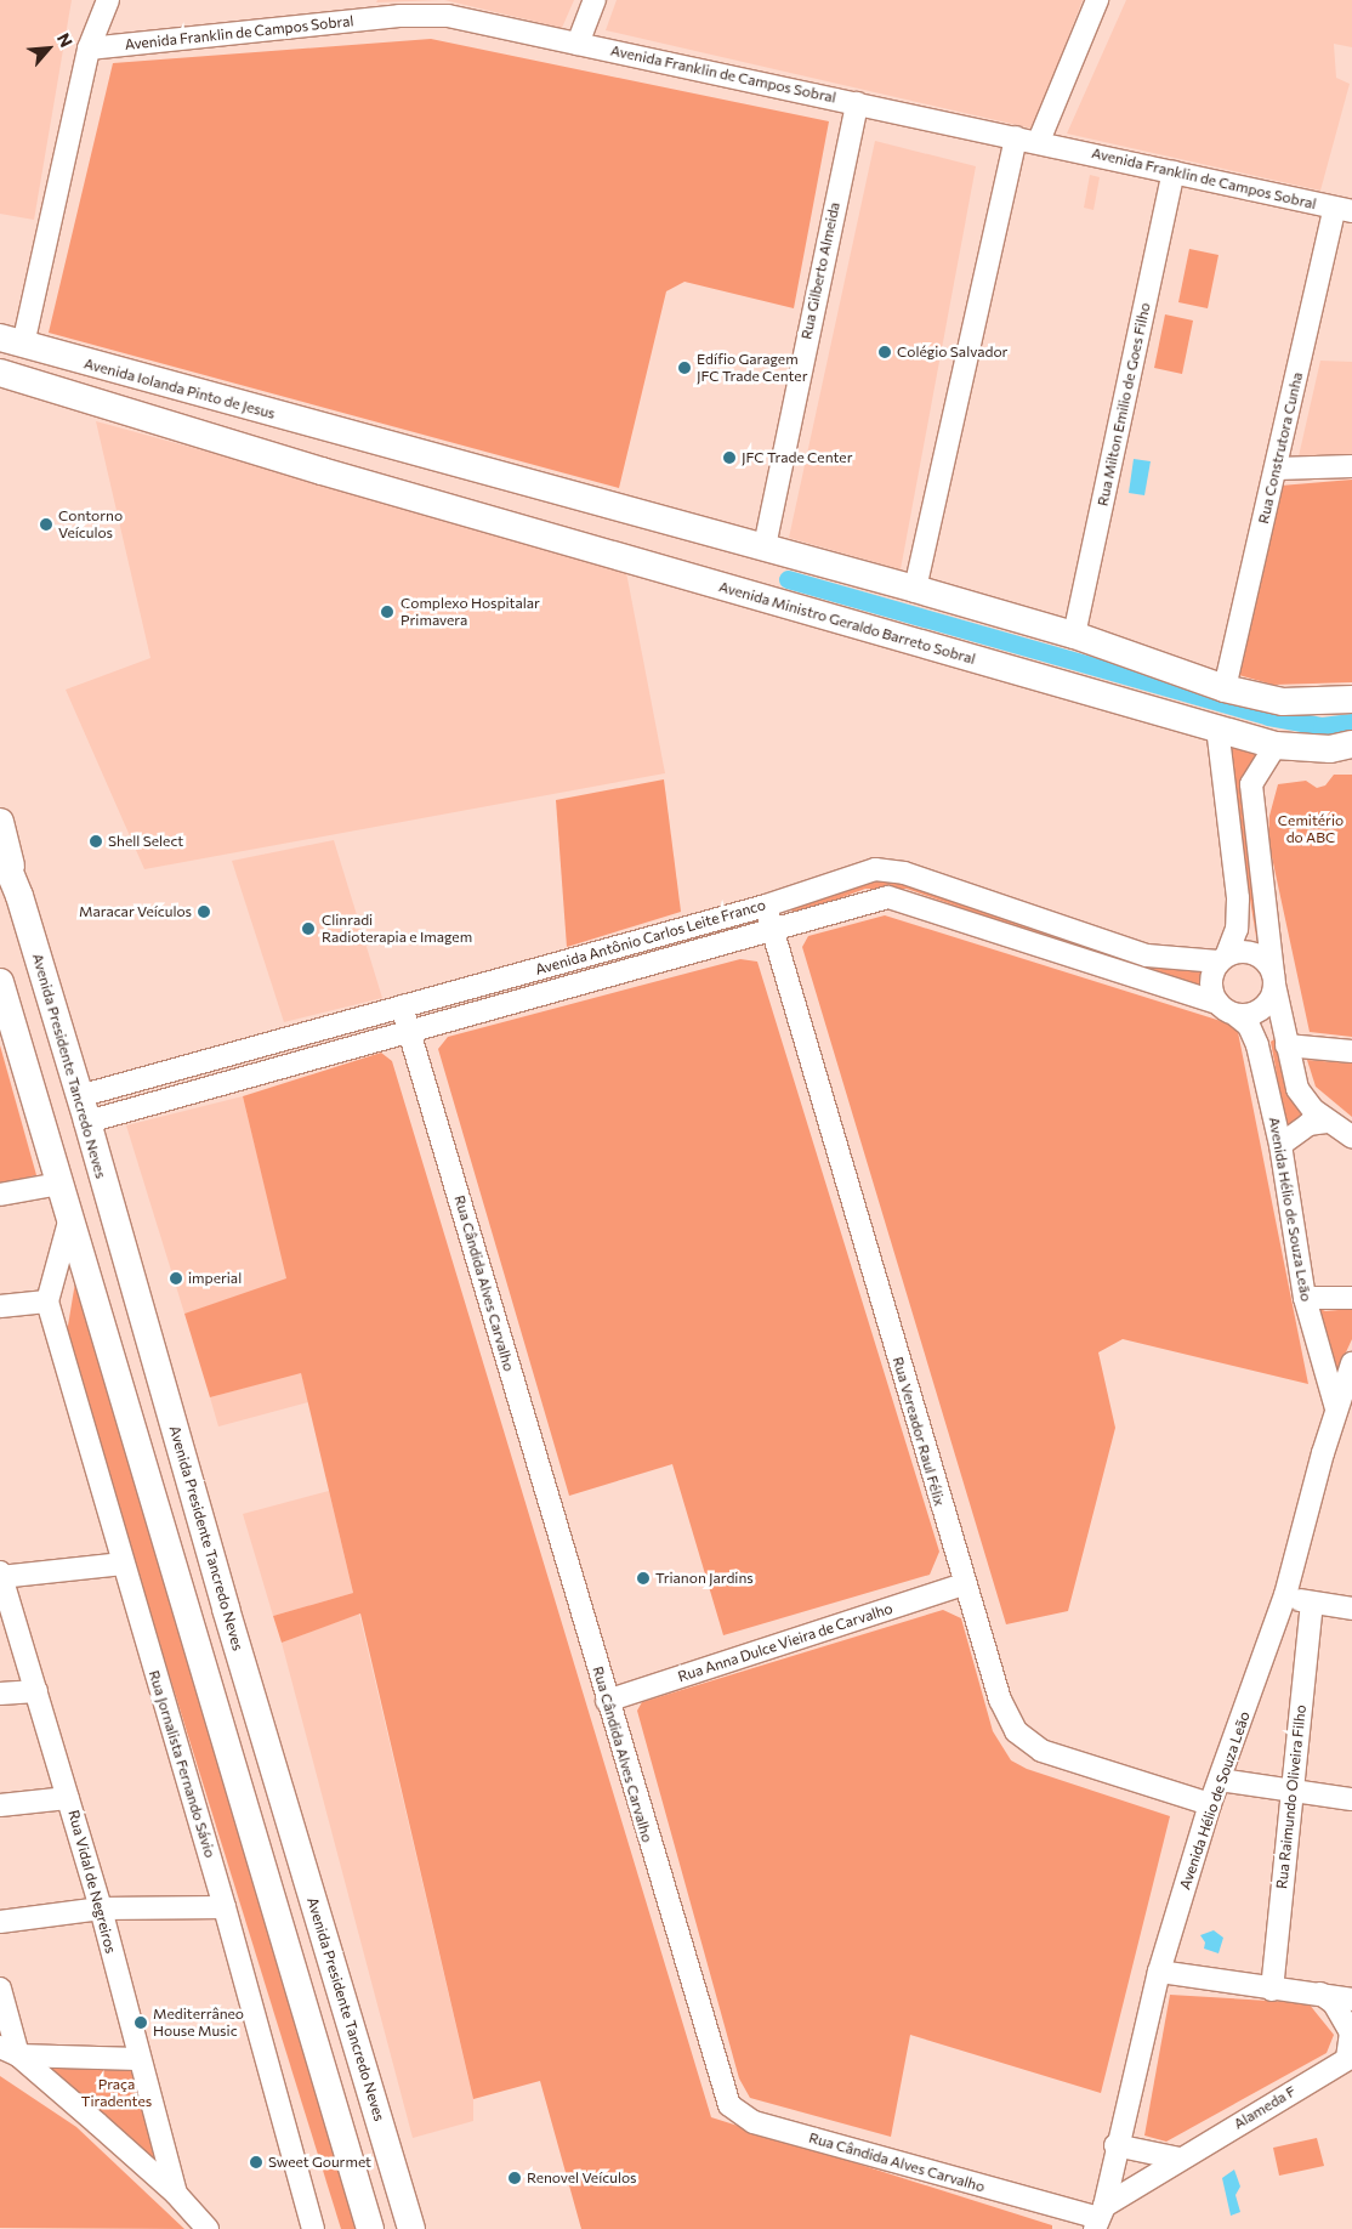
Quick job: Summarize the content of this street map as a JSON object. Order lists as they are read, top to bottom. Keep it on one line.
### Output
{"streets":{"main road":["Avenida Iolanda Pinto de Jesus","Avenida Ministro Geraldo Barreto Sobral","Avenida Presidente Tancredo Neves"],"street":["Avenida Franklin de Campos Sobral","Rua Gilberto Almeida","Rua Milton Emilio de Goes Filho","Rua Construtora Cunha","Avenida Antônio Carlos Leite Franco","Avenida Hélio de Souza Leão","Rua Cândida Alves Carvalho","Rua Vereador Raul Félix","Rua Anna Dulce Vieira de Carvalho","Rua Jornalista Fernando Sávio","Rua Raimundo Oliveira Filho","Rua Vidal de Negreiros","Alameda F"]},"crossings":[["Avenida Franklin de Campos Sobral","Rua Gilberto Almeida"],["Avenida Franklin de Campos Sobral","Rua Milton Emilio de Goes Filho"],["Avenida Franklin de Campos Sobral","Rua Construtora Cunha"],["Avenida Antônio Carlos Leite Franco","Avenida Presidente Tancredo Neves"],["Avenida Antônio Carlos Leite Franco","Avenida Hélio de Souza Leão"],["Avenida Antônio Carlos Leite Franco","Rua Cândida Alves Carvalho"],["Avenida Antônio Carlos Leite Franco","Rua Vereador Raul Félix"],["Avenida Hélio de Souza Leão","Rua Cândida Alves Carvalho"],["Avenida Hélio de Souza Leão","Rua Vereador Raul Félix"],["Avenida Hélio de Souza Leão","Alameda F"],["Rua Cândida Alves Carvalho","Rua Anna Dulce Vieira de Carvalho"],["Rua Cândida Alves Carvalho","Alameda F"],["Rua Vereador Raul Félix","Rua Anna Dulce Vieira de Carvalho"]],"parks":["Cemitério do ABC","Praça Tiradentes"],"places":["Colégio Salvador","Edífio Garagem JFC Trade Center","JFC Trade Center","Contorno Veículos","Complexo Hospitalar Primavera","Shell Select","Maracar Veículos","Clinradi Radioterapia e Imagem","imperial","Trianon Jardins","Mediterrâneo House Music","Sweet Gourmet","Renovel Veículos"],"north":"top right"}
